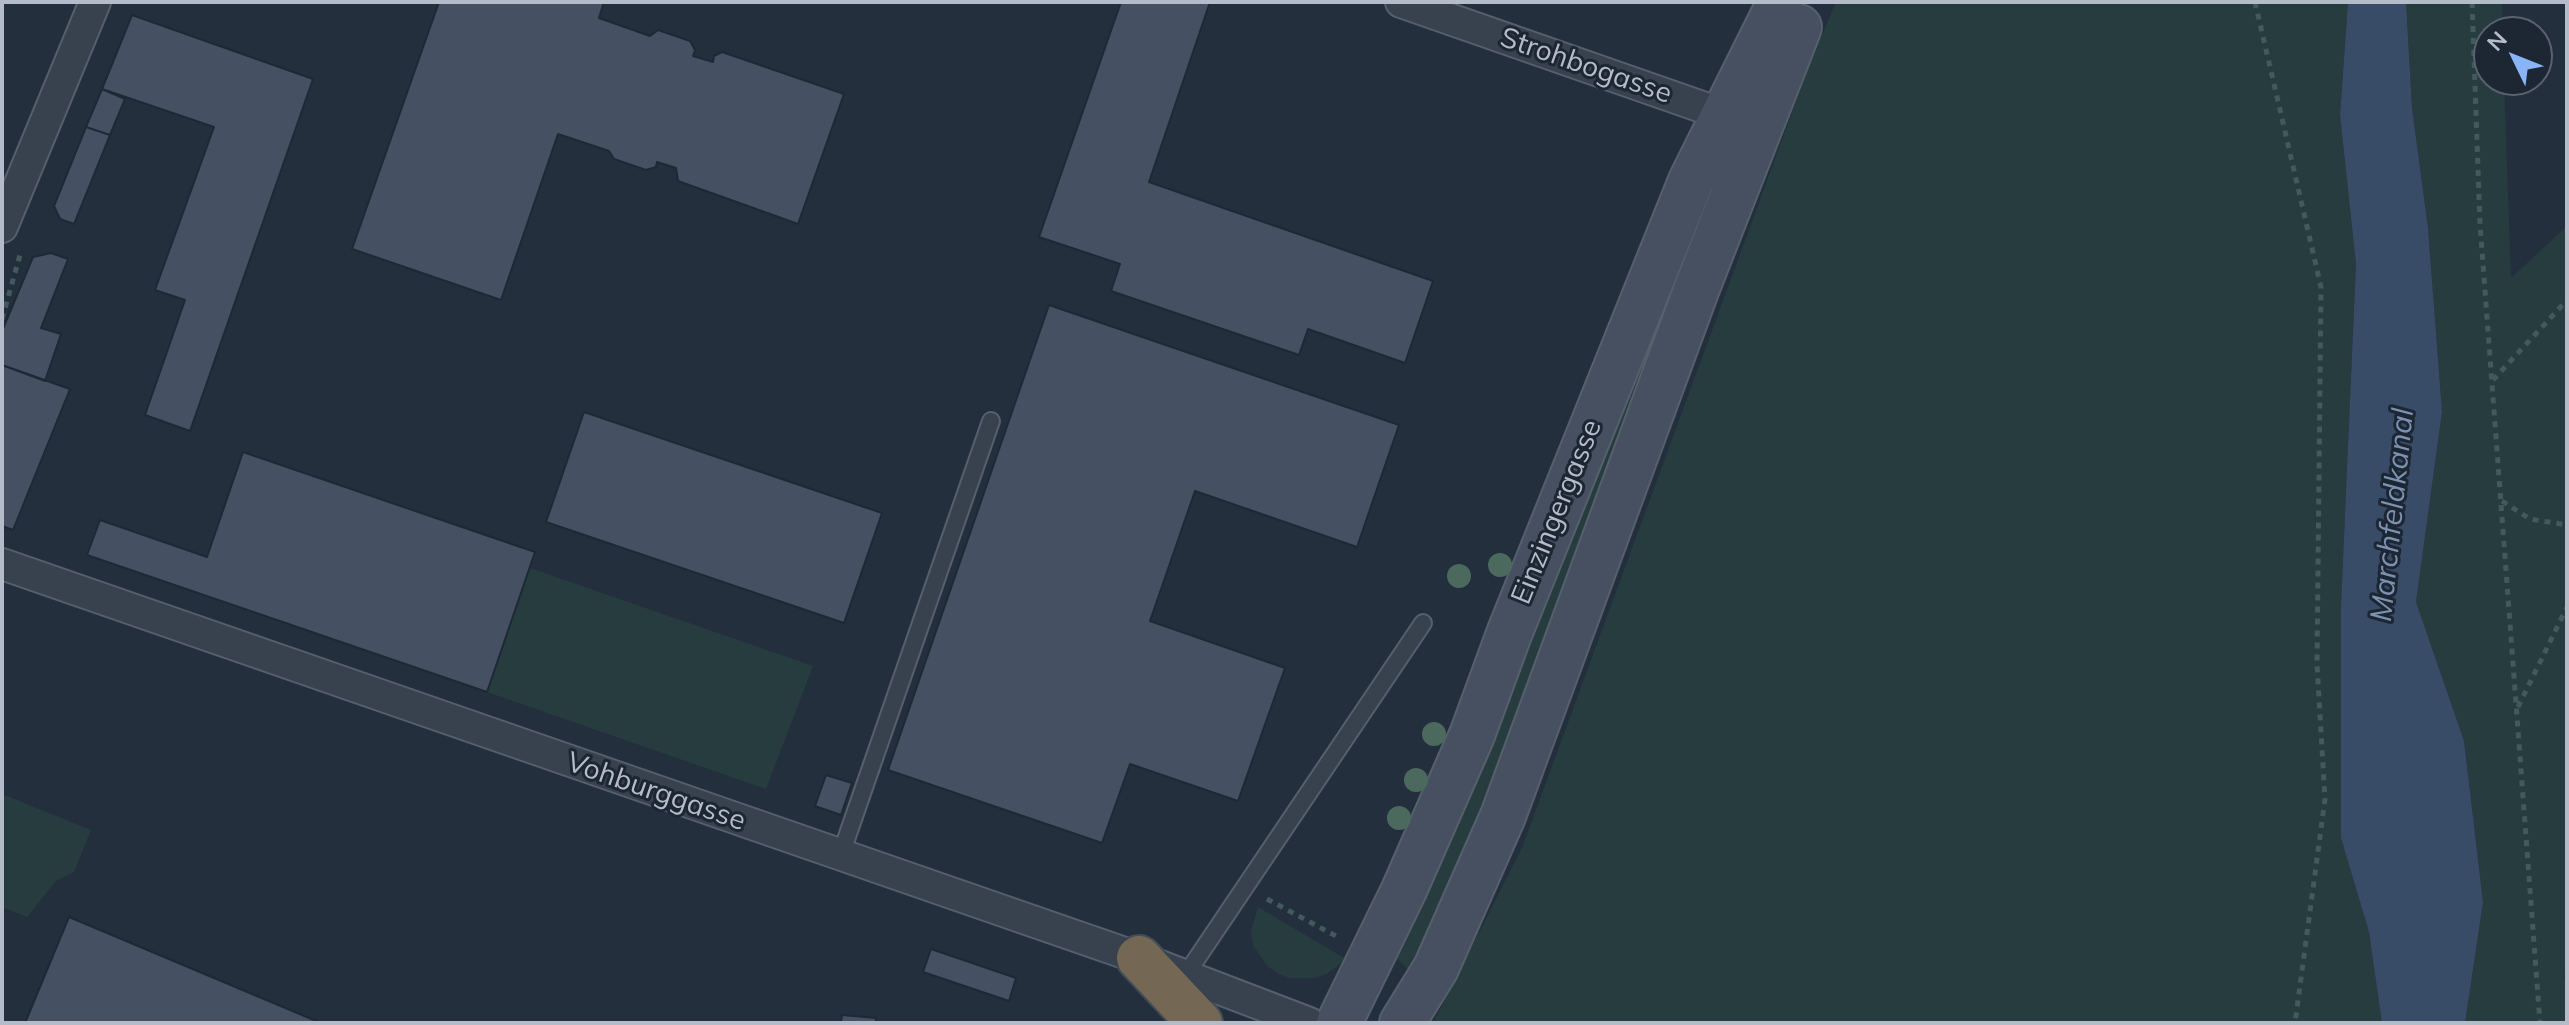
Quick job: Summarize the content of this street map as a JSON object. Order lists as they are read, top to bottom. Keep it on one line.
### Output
{"streets":{"main road":["Einzingergasse"],"street":["Strohbogasse","Vohburggasse"]},"crossings":[["Strohbogasse","Einzingergasse"]],"water":["Marchfeldkanal"],"north":"top left"}
